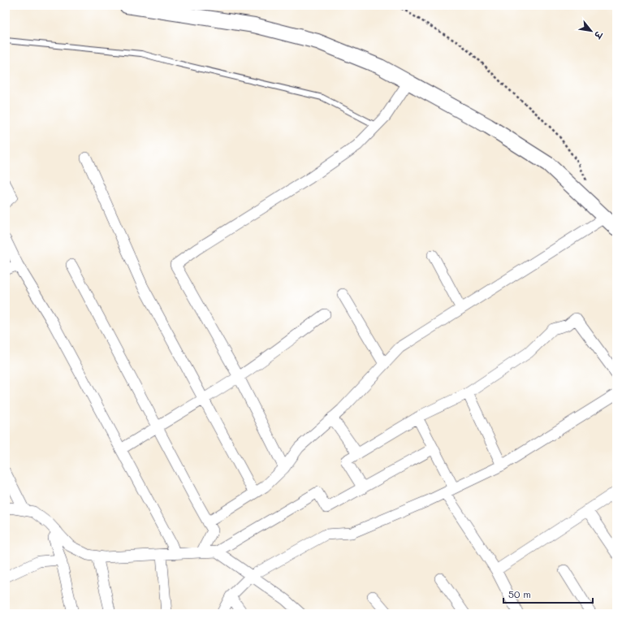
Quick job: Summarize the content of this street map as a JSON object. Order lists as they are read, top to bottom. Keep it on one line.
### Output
{"scale_bar":"50 m","north":"bottom right"}
